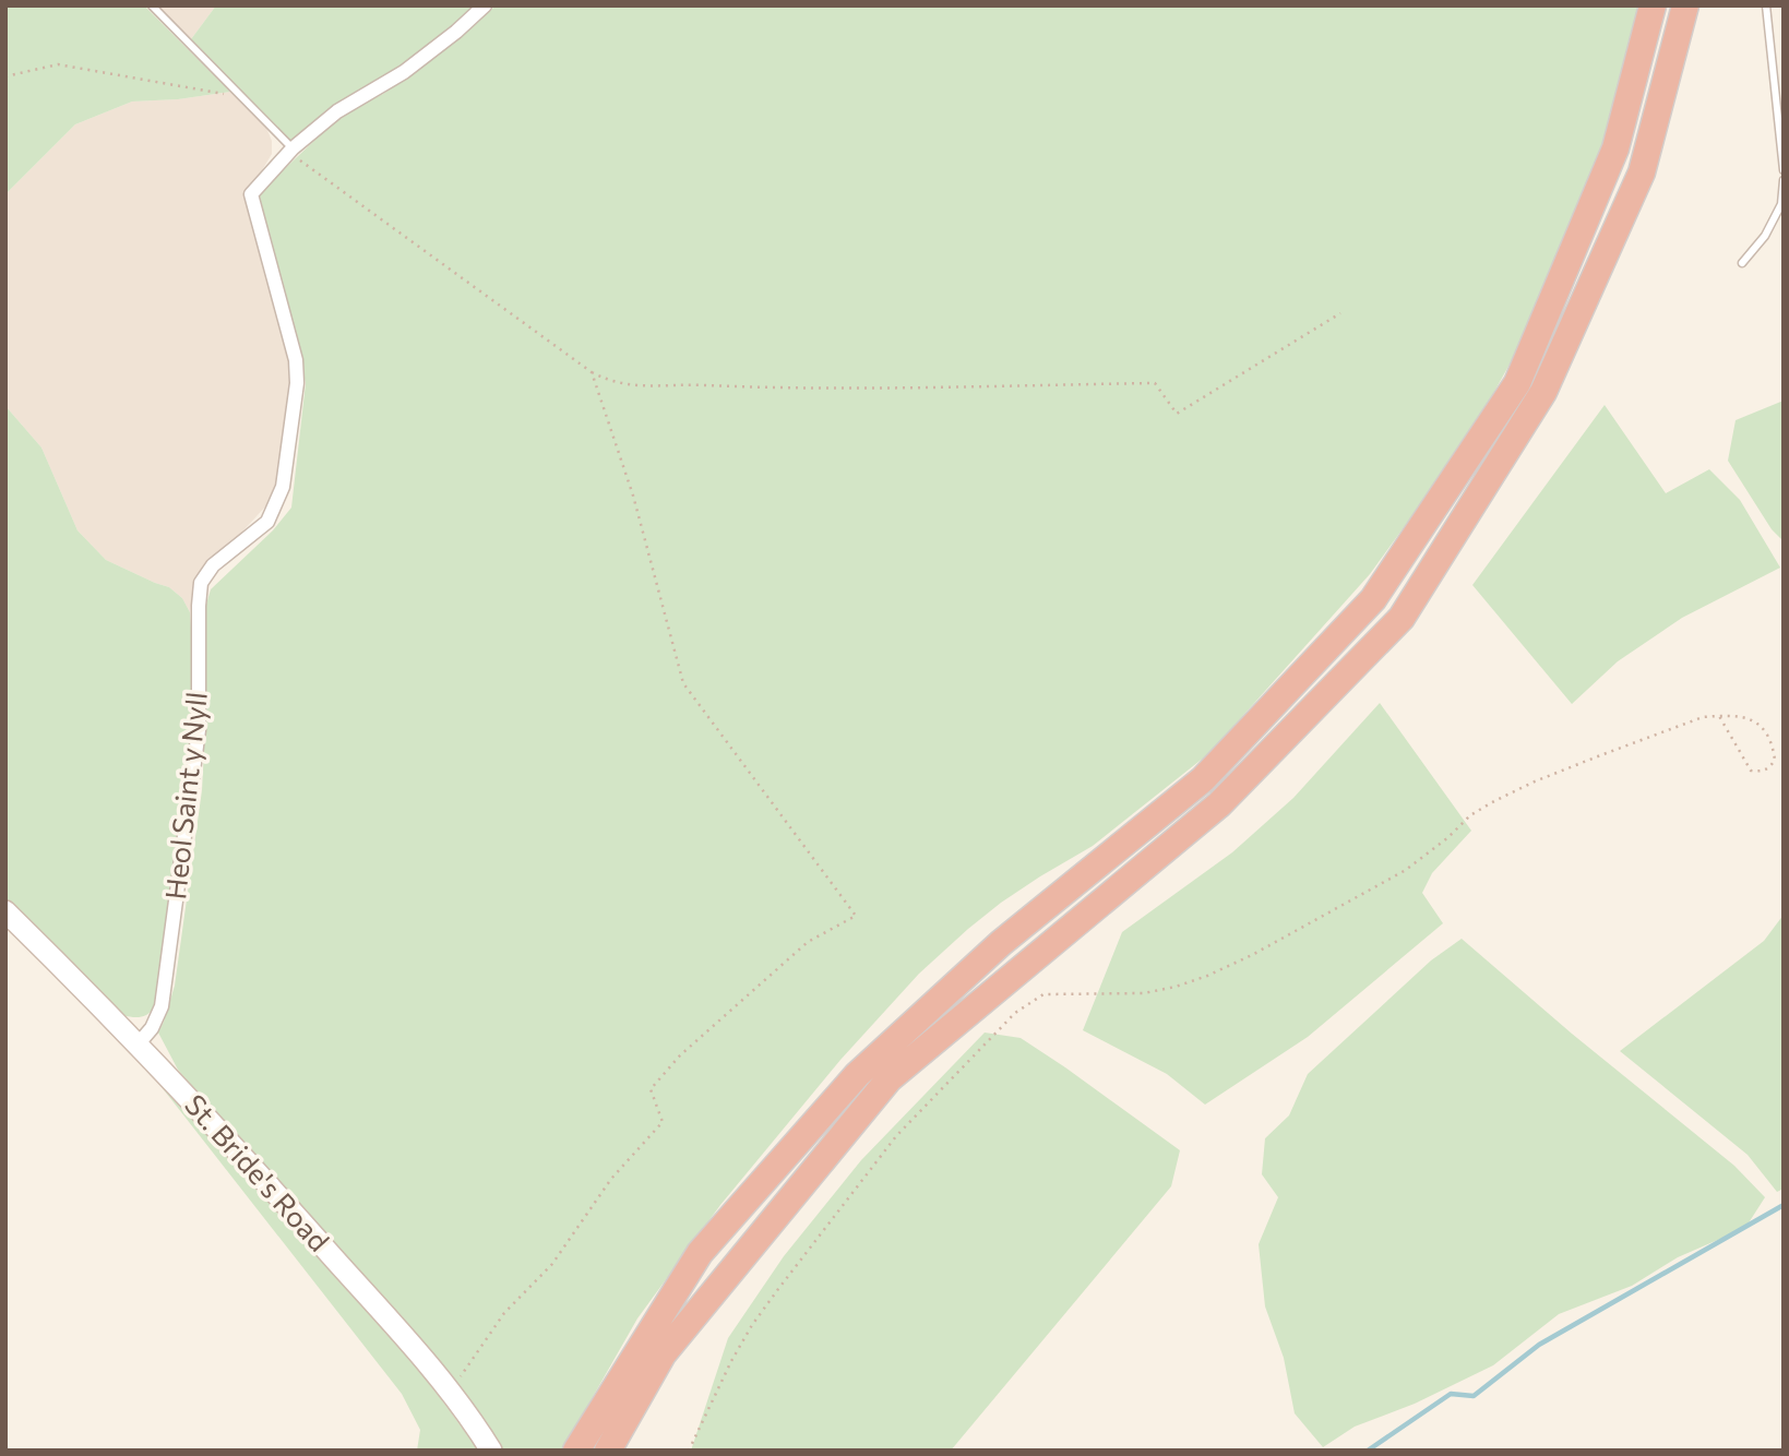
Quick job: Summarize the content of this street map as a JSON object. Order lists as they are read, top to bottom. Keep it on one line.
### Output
{"streets":{"street":["Heol Saint y Nyll","St. Bride's Road"]},"crossings":[["Heol Saint y Nyll","St. Bride's Road"]]}
